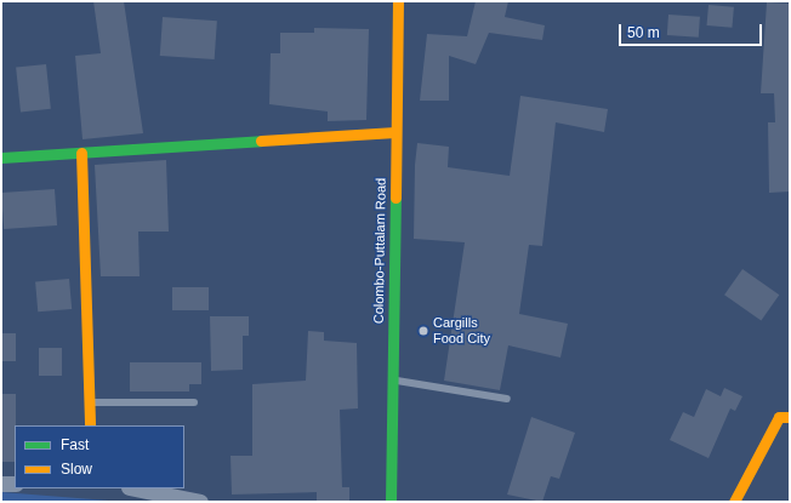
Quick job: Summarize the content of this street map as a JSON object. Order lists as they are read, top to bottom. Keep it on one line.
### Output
{"streets":{"main road":["Colombo-Puttalam Road"]},"places":["Cargills Food City"],"legend":["Fast","Slow"],"scale_bar":"50 m"}
